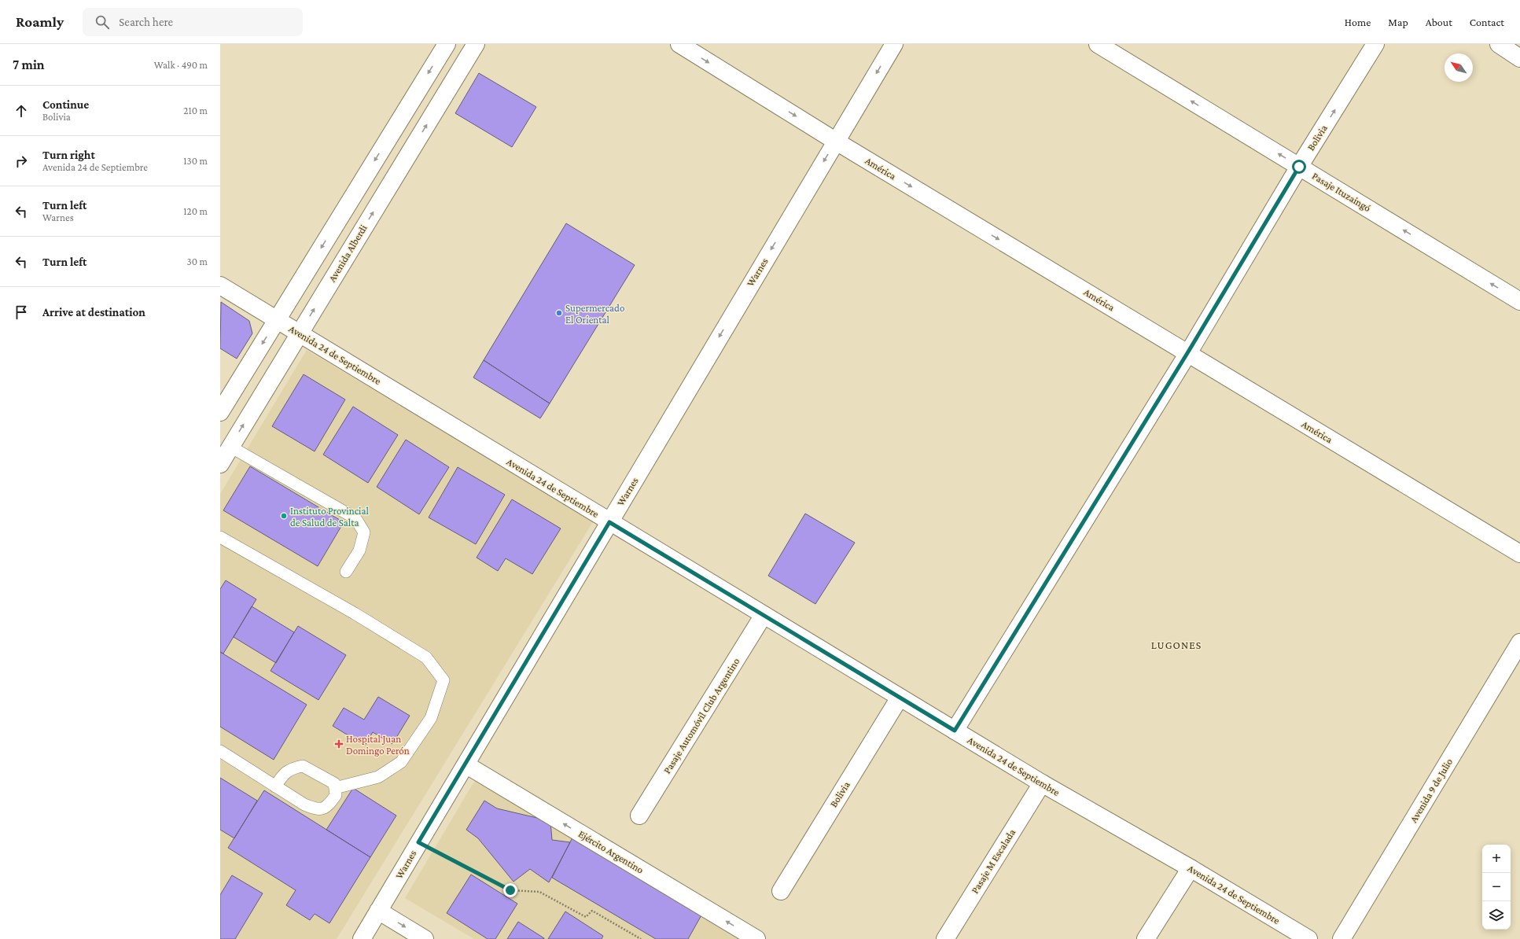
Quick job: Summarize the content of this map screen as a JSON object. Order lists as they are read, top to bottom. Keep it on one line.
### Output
{"streets":{"street":["Bolivia","América","Pasaje Ituzaingó","Avenida Alberdi","Warnes","Avenida 24 de Septiembre","Pasaje Automóvil Club Argentino","Avenida 9 de Julio","Ejército Argentino","Pasaje M Escalada"]},"crossings":[["Bolivia","América"],["Bolivia","Pasaje Ituzaingó"],["Bolivia","Avenida 24 de Septiembre"],["América","Warnes"],["Avenida Alberdi","Avenida 24 de Septiembre"],["Warnes","Avenida 24 de Septiembre"],["Warnes","Ejército Argentino"],["Avenida 24 de Septiembre","Pasaje Automóvil Club Argentino"],["Avenida 24 de Septiembre","Pasaje M Escalada"]],"one_way":["América","Pasaje Ituzaingó","Warnes","Ejército Argentino"],"districts":["LUGONES"],"places":{"other":["Supermercado El Oriental","Instituto Provincial de Salud de Salta"],"health":["Hospital Juan Domingo Perón"]},"north":"top left","page":{"header":"Roamly","search":"Search here","nav":["Home","Map","About","Contact"],"heading":["7 min","Walk · 490 m"],"list":[["Continue","Bolivia","210 m"],["Turn right","Avenida 24 de Septiembre","130 m"],["Turn left","Warnes","120 m"],["Turn left","30 m"],"Arrive at destination"],"map_buttons":["+","−"]}}
